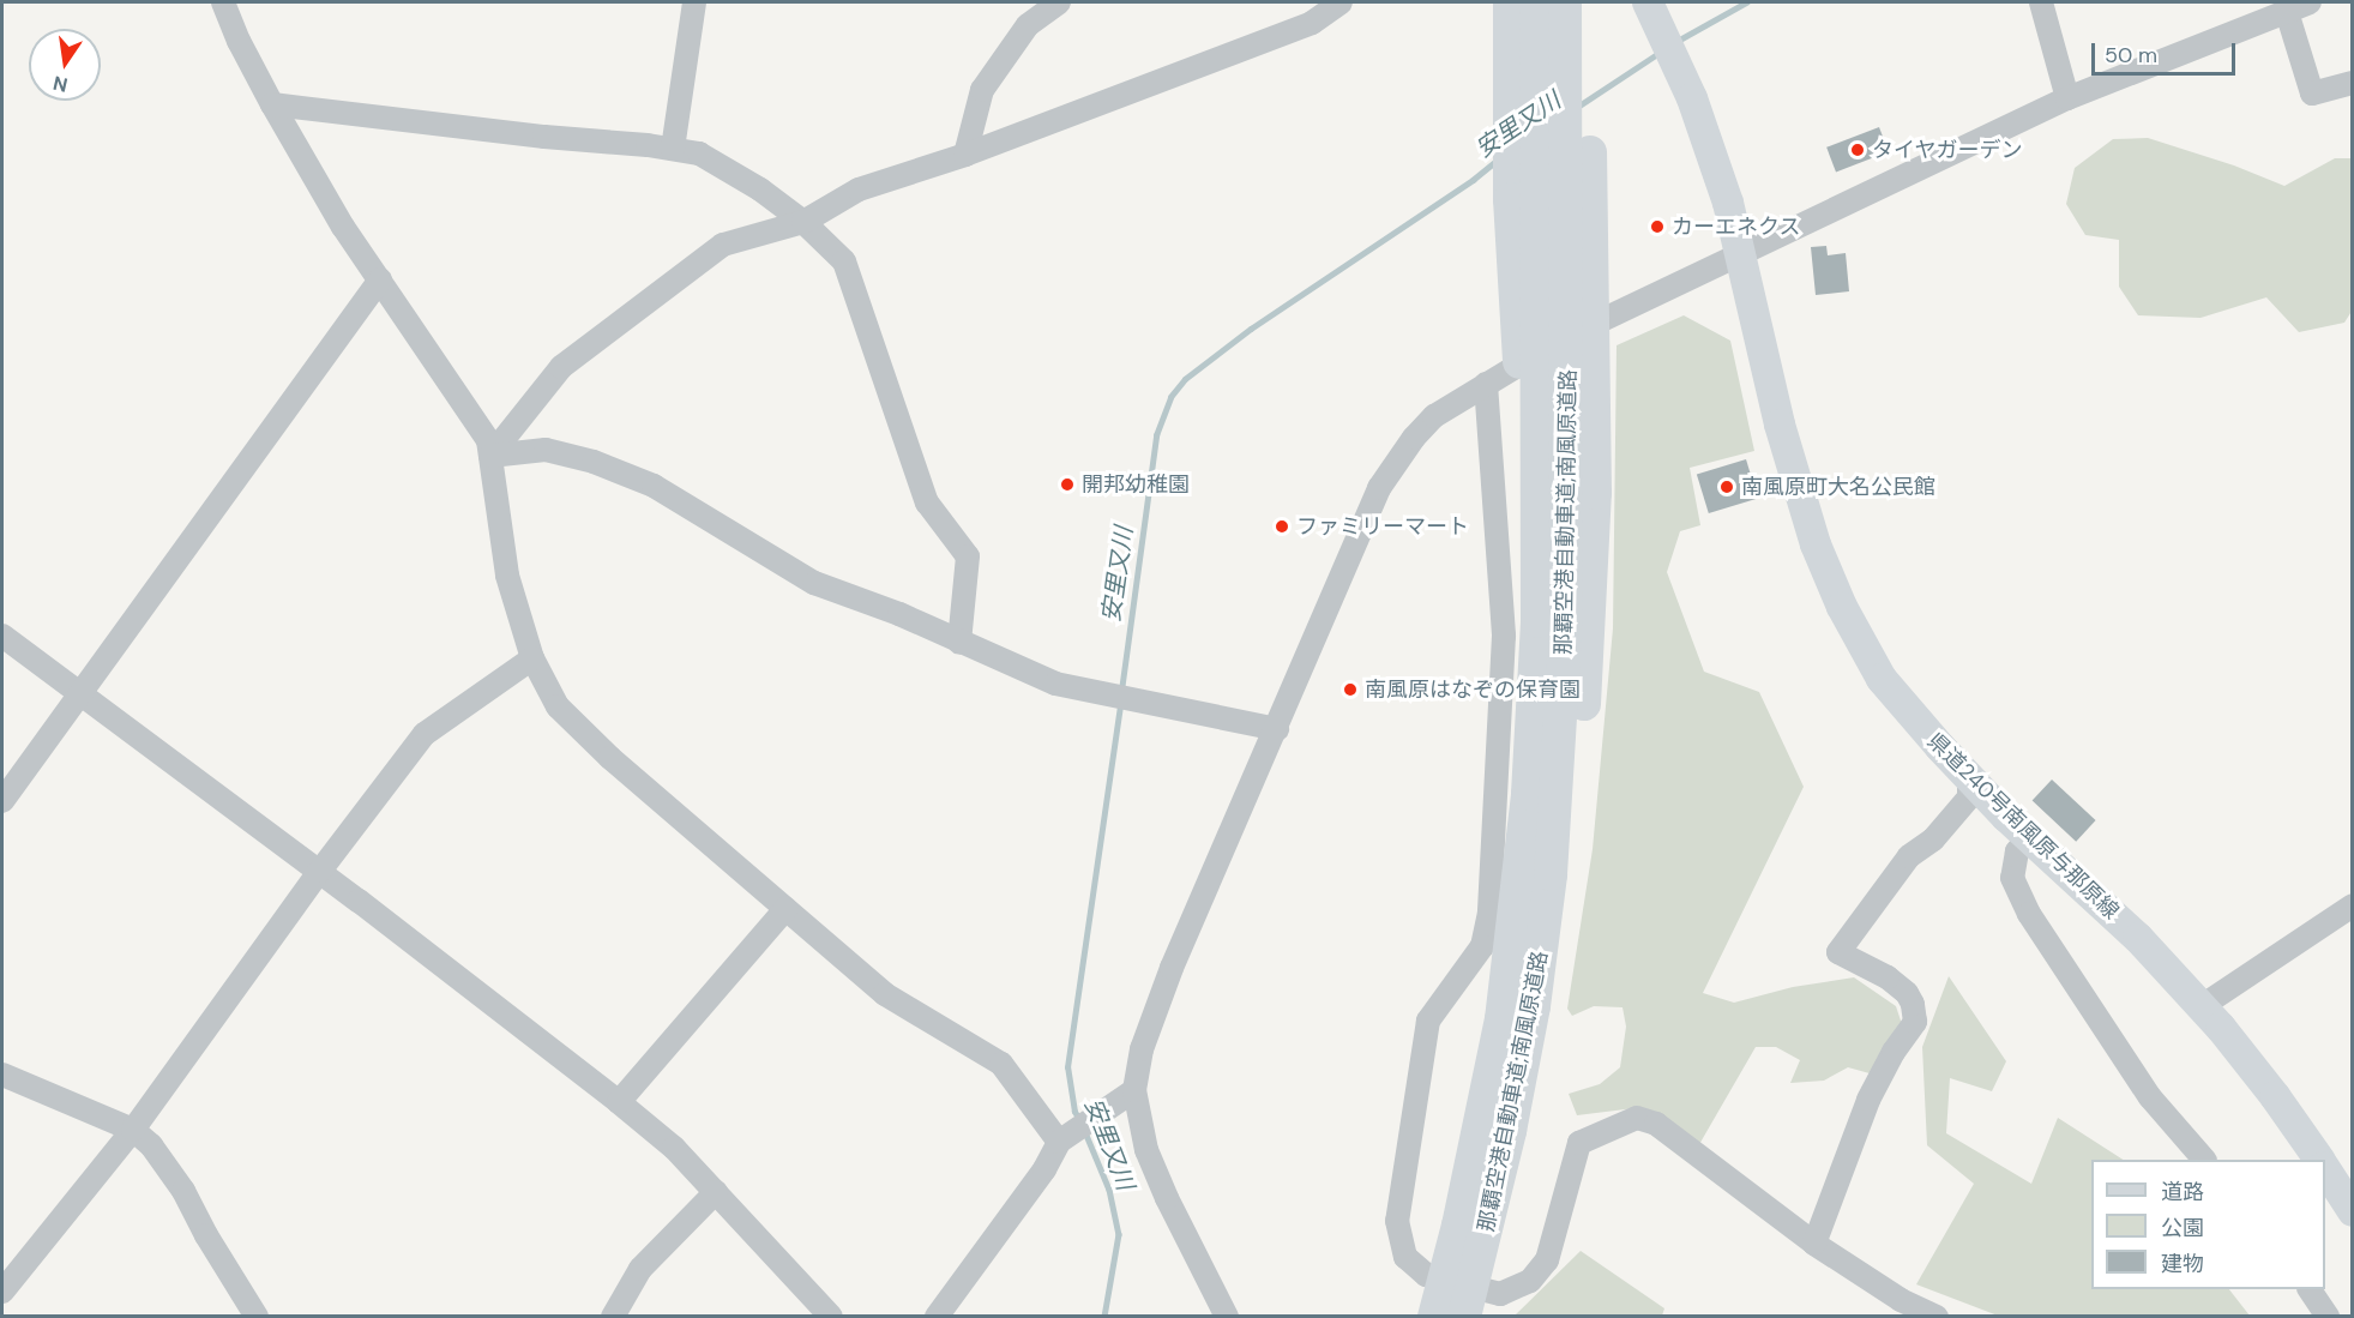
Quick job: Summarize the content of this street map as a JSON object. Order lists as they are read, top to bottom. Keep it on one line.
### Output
{"streets":{"highway":["那覇空港自動車道;南風原道路"],"main road":["県道240号南風原与那原線"]},"water":["安里又川"],"places":["タイヤガーデン","カーエネクス","開邦幼稚園","南風原町大名公民館","ファミリーマート","南風原はなぞの保育園"],"legend":["道路","公園","建物"],"scale_bar":"50 m","north":"bottom"}
